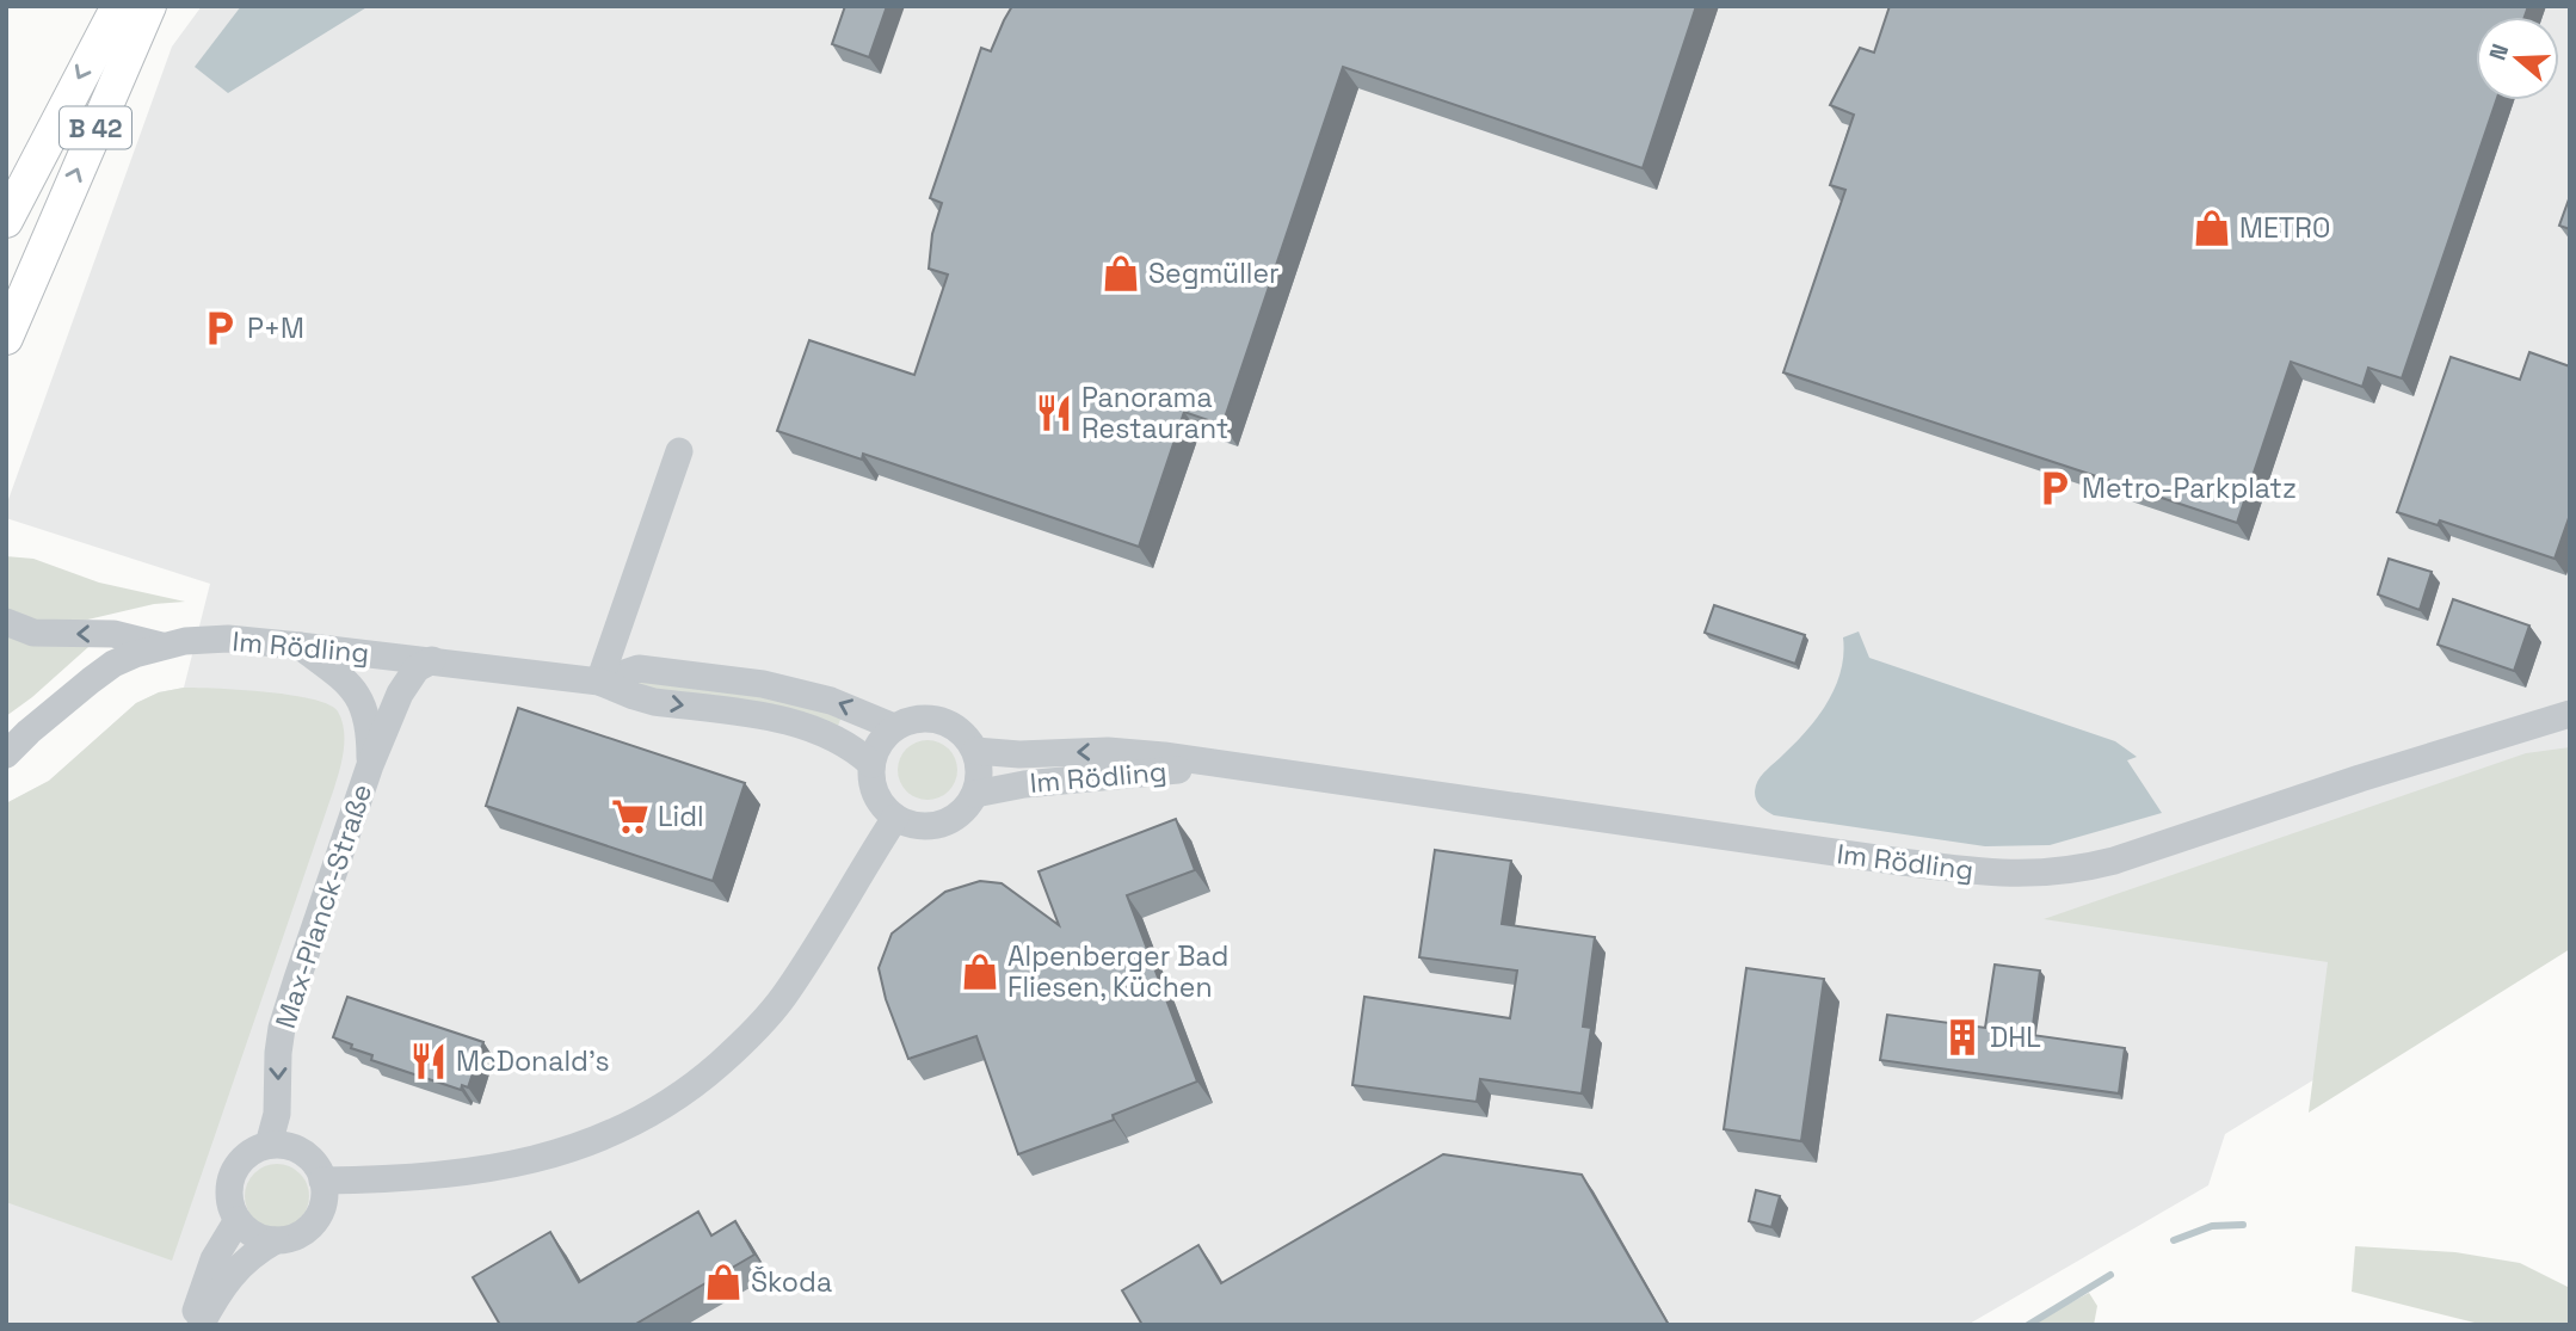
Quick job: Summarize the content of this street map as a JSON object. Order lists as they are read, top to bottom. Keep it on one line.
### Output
{"streets":{"main road":["B 42"],"street":["Im Rödling","Max-Planck-Straße"]},"crossings":[["Im Rödling","Max-Planck-Straße"]],"one_way":["Max-Planck-Straße"],"places":{"shop":["METRO","Segmüller","Alpenberger Bad Fliesen, Küchen","Škoda"],"parking":["P+M","Metro-Parkplatz"],"restaurant":["Panorama Restaurant","McDonald's"],"supermarket":["Lidl"],"building":["DHL"]},"north":"left"}
